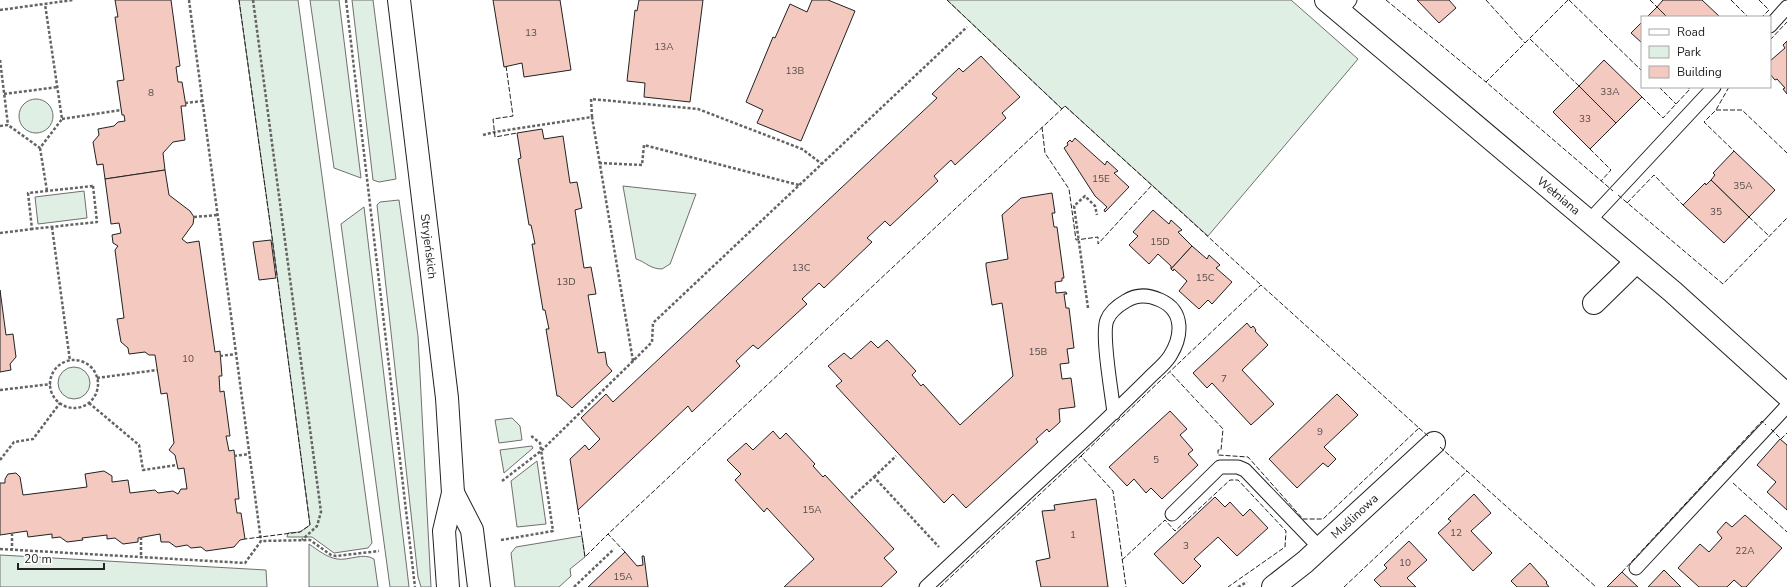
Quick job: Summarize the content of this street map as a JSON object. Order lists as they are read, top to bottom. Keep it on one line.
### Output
{"streets":{"street":["Wełniana","Stryjeńskich","Muślinowa"]},"house_numbers":["13","13A","13B","33A","8","33","15E","35A","35","15D","13C","15C","13D","15B","10","7","9","5","15A","12","1","3","22A","10","15A"],"legend":["Road","Park","Building"],"scale_bar":"20 m"}
